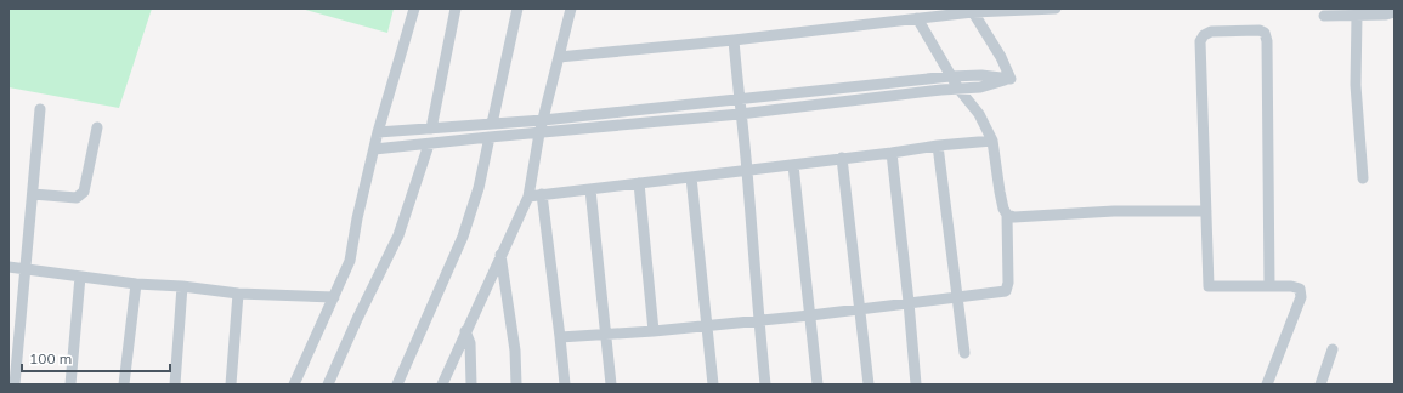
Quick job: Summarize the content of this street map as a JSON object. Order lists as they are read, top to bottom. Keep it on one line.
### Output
{"scale_bar":"100 m"}
